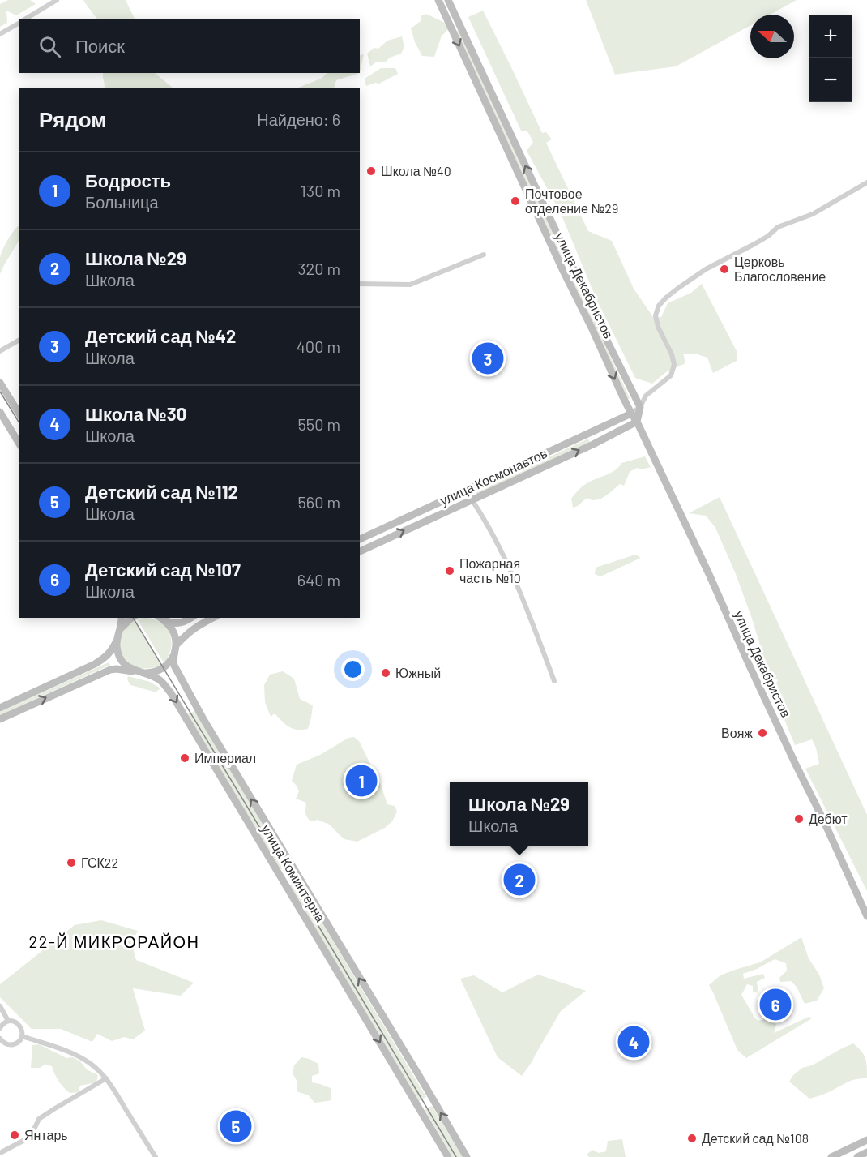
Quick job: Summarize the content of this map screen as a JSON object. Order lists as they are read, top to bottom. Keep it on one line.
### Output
{"streets":{"street":["улица Декабристов","улица Космонавтов","улица Коминтерна"]},"crossings":[["улица Декабристов","улица Космонавтов"]],"districts":["22-Й МИКРОРАЙОН"],"places":["Школа №40","Почтовое отделение №29","Церковь Благословение","Пожарная часть №10","Южный","Вояж","Империал","Дебют","ГСК22","Янтарь","Детский сад №108"],"north":"left","page":{"map_buttons":["+","−"],"search":"Поиск","heading":["Рядом","Найдено: 6"],"list":[{"mark":"1","name":"Бодрость","note":"Больница","value":"130 m"},{"mark":"2","name":"Школа №29","note":"Школа","value":"320 m"},{"mark":"3","name":"Детский сад №42","note":"Школа","value":"400 m"},{"mark":"4","name":"Школа №30","note":"Школа","value":"550 m"},{"mark":"5","name":"Детский сад №112","note":"Школа","value":"560 m"},{"mark":"6","name":"Детский сад №107","note":"Школа","value":"640 m"}],"pins":["3","1","2","6","4","5"],"popup":["Школа №29","Школа"]}}
